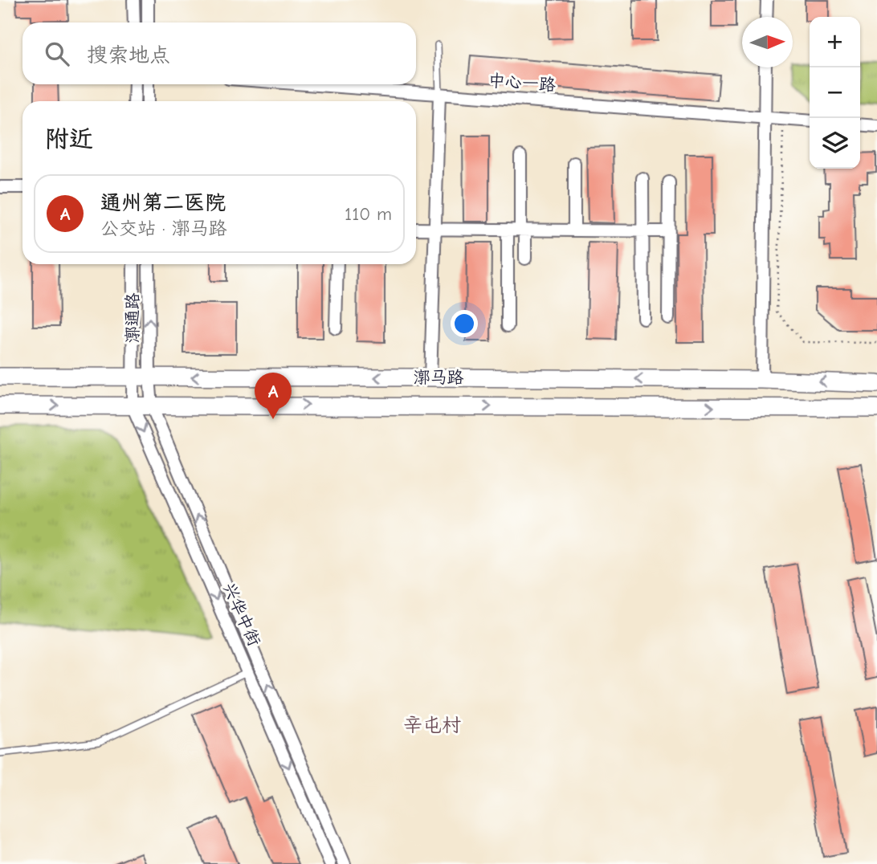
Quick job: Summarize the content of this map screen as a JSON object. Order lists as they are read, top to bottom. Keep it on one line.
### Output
{"streets":{"main road":["漷马路"],"street":["中心一路","漷通路","兴华中街"]},"crossings":[["漷通路","漷马路"],["漷通路","兴华中街"],["漷马路","兴华中街"]],"districts":["辛屯村"],"north":"right","page":{"map_buttons":["+","−"],"search":"搜索地点","heading":"附近","list":[{"mark":"A","name":"通州第二医院","note":"公交站 · 漷马路","value":"110 m"}],"pins":"A"}}
